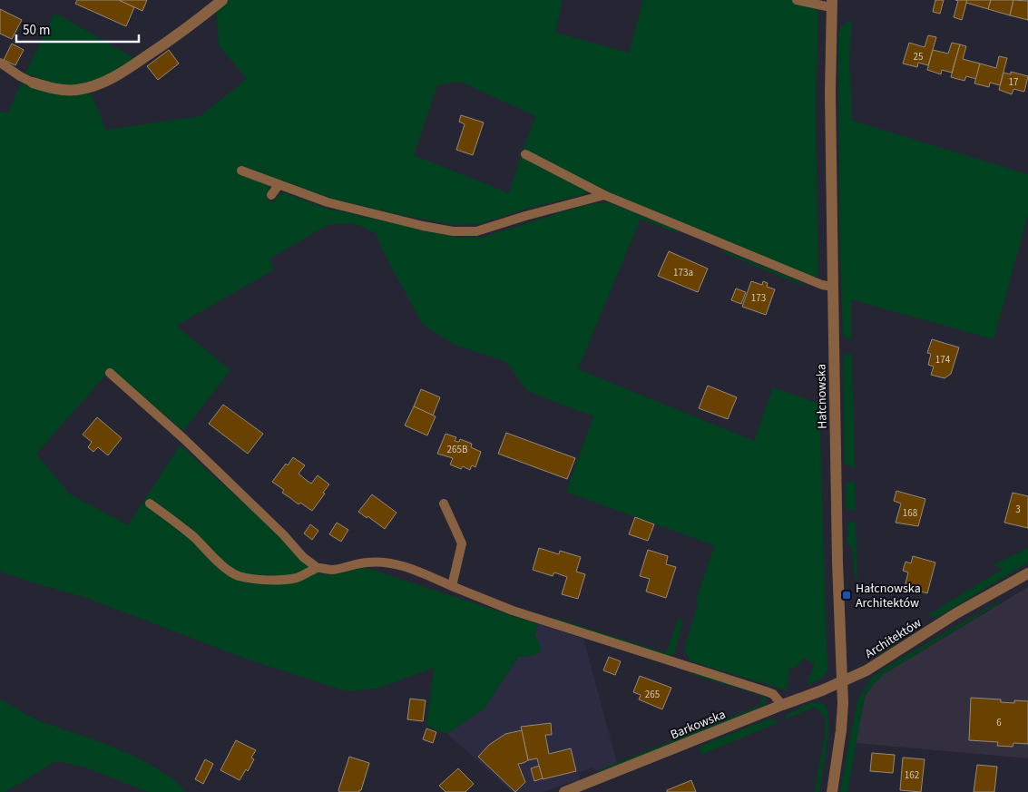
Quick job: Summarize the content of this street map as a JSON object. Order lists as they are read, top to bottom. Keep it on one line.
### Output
{"streets":{"street":["Hałcnowska","Architektów","Barkowska"]},"crossings":[["Hałcnowska","Architektów"],["Hałcnowska","Barkowska"],["Architektów","Barkowska"]],"places":{"transit":["Hałcnowska Architektów"]},"house_numbers":["25","17","173a","173","174","265B","3","168","265","6","162"],"scale_bar":"50 m"}
